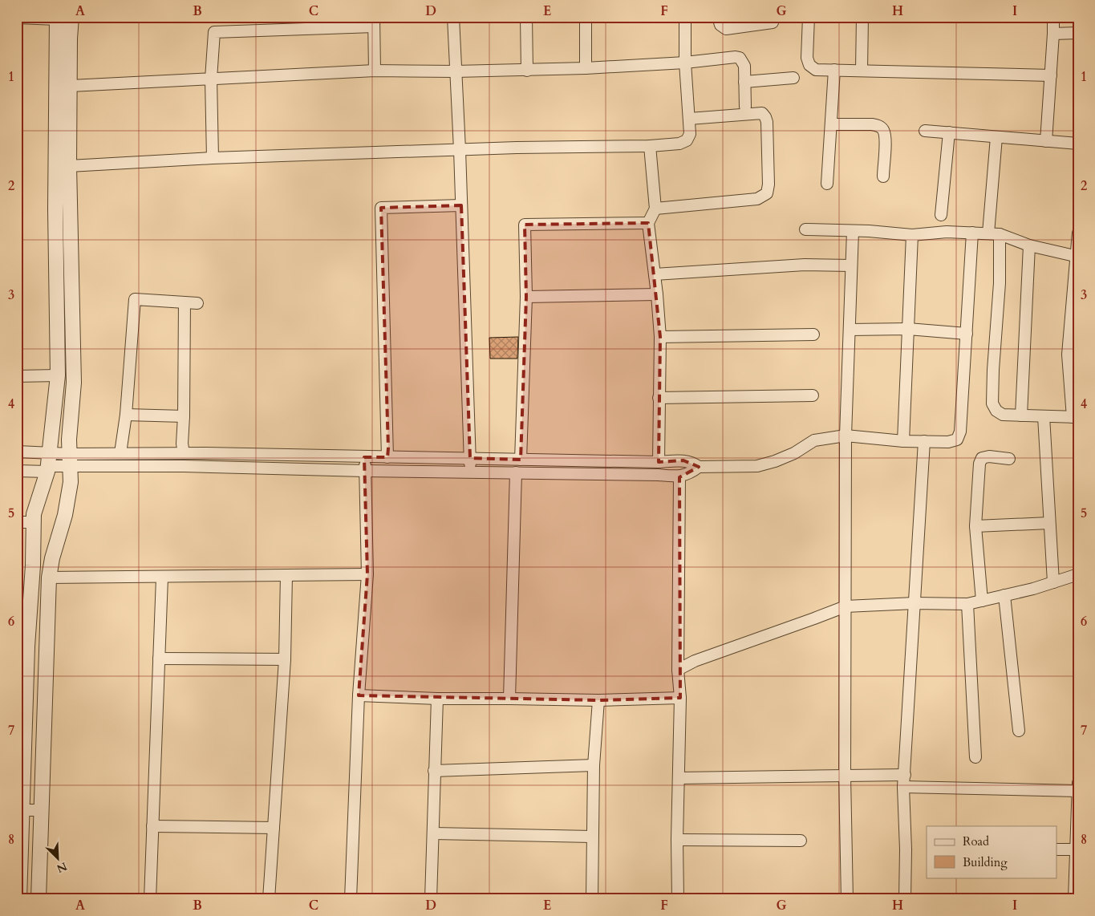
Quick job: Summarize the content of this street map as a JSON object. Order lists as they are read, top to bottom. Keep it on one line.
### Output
{"legend":["Road","Building"],"north":"bottom right","grid":{"columns":["A","B","C","D","E","F","G","H","I"],"rows":["1","2","3","4","5","6","7","8"]}}
